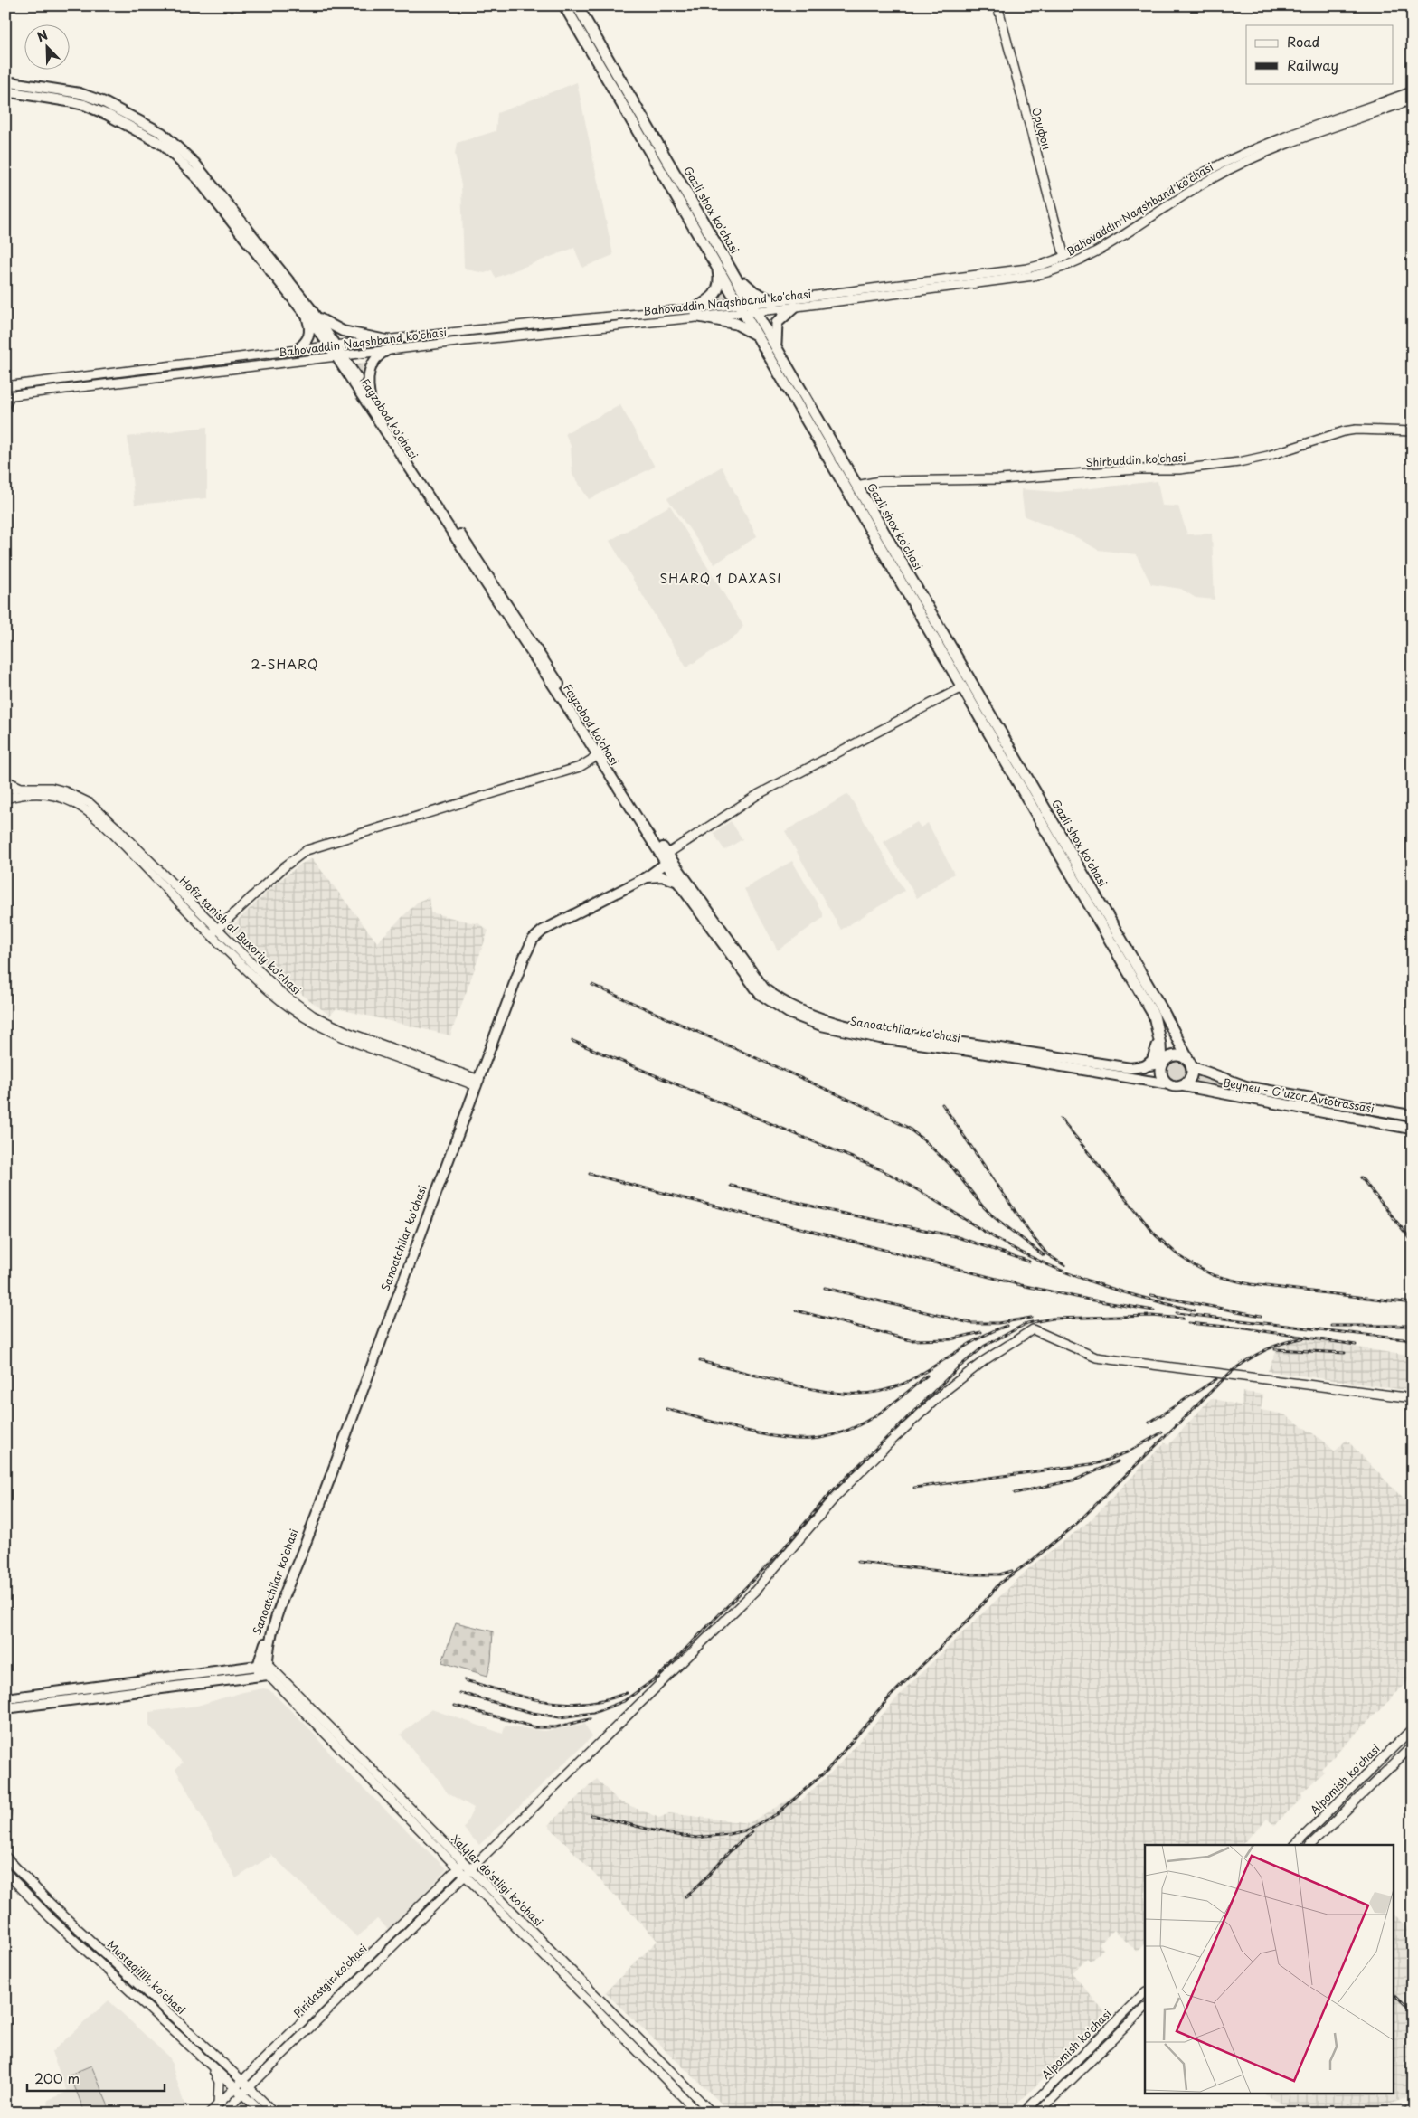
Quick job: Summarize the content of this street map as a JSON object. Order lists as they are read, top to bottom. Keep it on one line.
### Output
{"streets":{"highway":["Gazli shox ko'chasi","Beyneu - G'uzor Avtotrassasi"],"main road":["Орифон","Bahovaddin Naqshband ko'chasi","Fayzobod ko'chasi","Shirbuddin ko'chasi","Hofiz tanish al Buxoriy ko'chasi","Sanoatchilar ko'chasi","Alpomish ko'chasi","Xalqlar do'stligi ko'chasi","Mustaqillik ko'chasi","Piridastgir ko'chasi"]},"crossings":[["Орифон","Bahovaddin Naqshband ko'chasi"],["Bahovaddin Naqshband ko'chasi","Gazli shox ko'chasi"],["Bahovaddin Naqshband ko'chasi","Fayzobod ko'chasi"],["Gazli shox ko'chasi","Shirbuddin ko'chasi"],["Gazli shox ko'chasi","Sanoatchilar ko'chasi"],["Gazli shox ko'chasi","Beyneu - G'uzor Avtotrassasi"],["Fayzobod ko'chasi","Sanoatchilar ko'chasi"],["Hofiz tanish al Buxoriy ko'chasi","Sanoatchilar ko'chasi"],["Sanoatchilar ko'chasi","Beyneu - G'uzor Avtotrassasi"],["Sanoatchilar ko'chasi","Xalqlar do'stligi ko'chasi"],["Xalqlar do'stligi ko'chasi","Piridastgir ko'chasi"],["Mustaqillik ko'chasi","Piridastgir ko'chasi"]],"districts":["SHARQ 1 DAXASI","2-SHARQ"],"legend":["Road","Railway"],"scale_bar":"200 m","north":"top left"}
